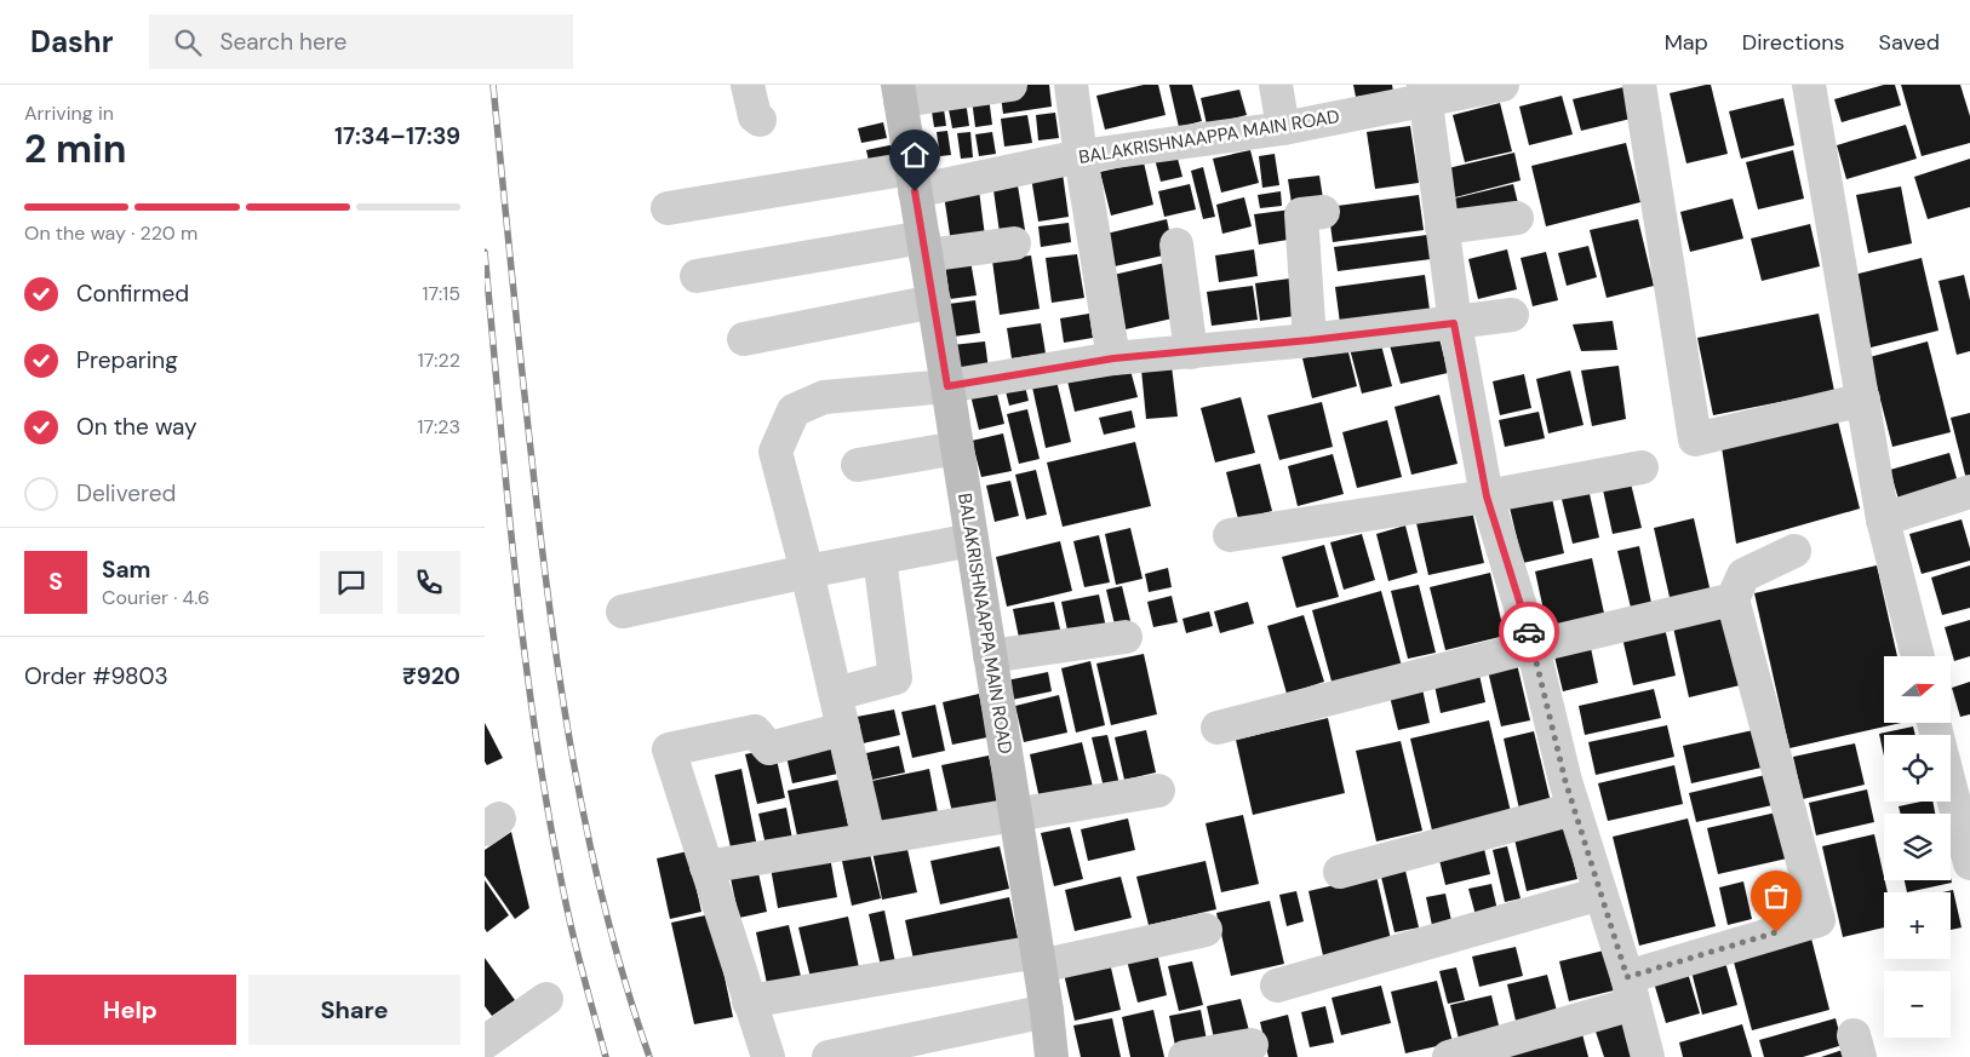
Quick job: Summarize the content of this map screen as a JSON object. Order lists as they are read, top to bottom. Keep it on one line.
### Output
{"streets":{"street":["BALAKRISHNAAPPA MAIN ROAD"]},"north":"right","page":{"header":"Dashr","search":"Search here","nav":["Map","Directions","Saved"],"heading":["2 min","Arriving in","17:34–17:39"],"panel":["Sam","Courier · 4.6","Order #9803","₹920"],"bar":"On the way · 220 m","list":[["Confirmed","17:15"],["Preparing","17:22"],["On the way","17:23"],"Delivered"],"round":"S","map_buttons":["+","−"],"buttons":["Help","Share"]}}
